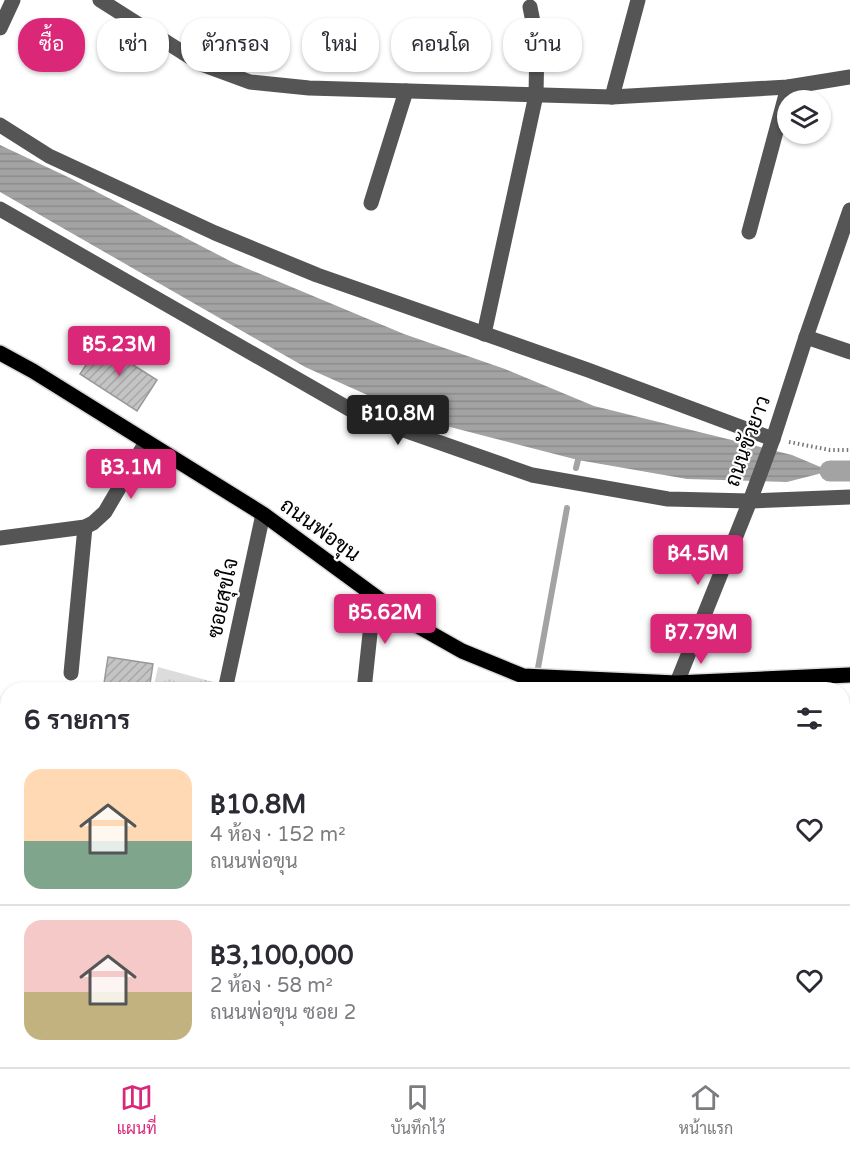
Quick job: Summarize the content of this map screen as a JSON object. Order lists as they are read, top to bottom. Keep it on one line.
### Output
{"streets":{"main road":["ถนนพ่อขุน"],"street":["ถนนขัวยาว","ซอยสุขใจ"]},"crossings":[["ถนนพ่อขุน","ซอยสุขใจ"]],"page":{"chip":["ซื้อ","เช่า","ตัวกรอง","ใหม่","คอนโด","บ้าน"],"price":["฿5.23M","฿10.8M","฿3.1M","฿4.5M","฿5.62M","฿7.79M"],"heading":"6 รายการ","list":[{"name":"฿10.8M","note":"4 ห้อง · 152 m² · ถนนพ่อขุน"},{"name":"฿3,100,000","note":"2 ห้อง · 58 m² · ถนนพ่อขุน ซอย 2"}],"tabs":["แผนที่","บันทึกไว้","หน้าแรก"]}}
